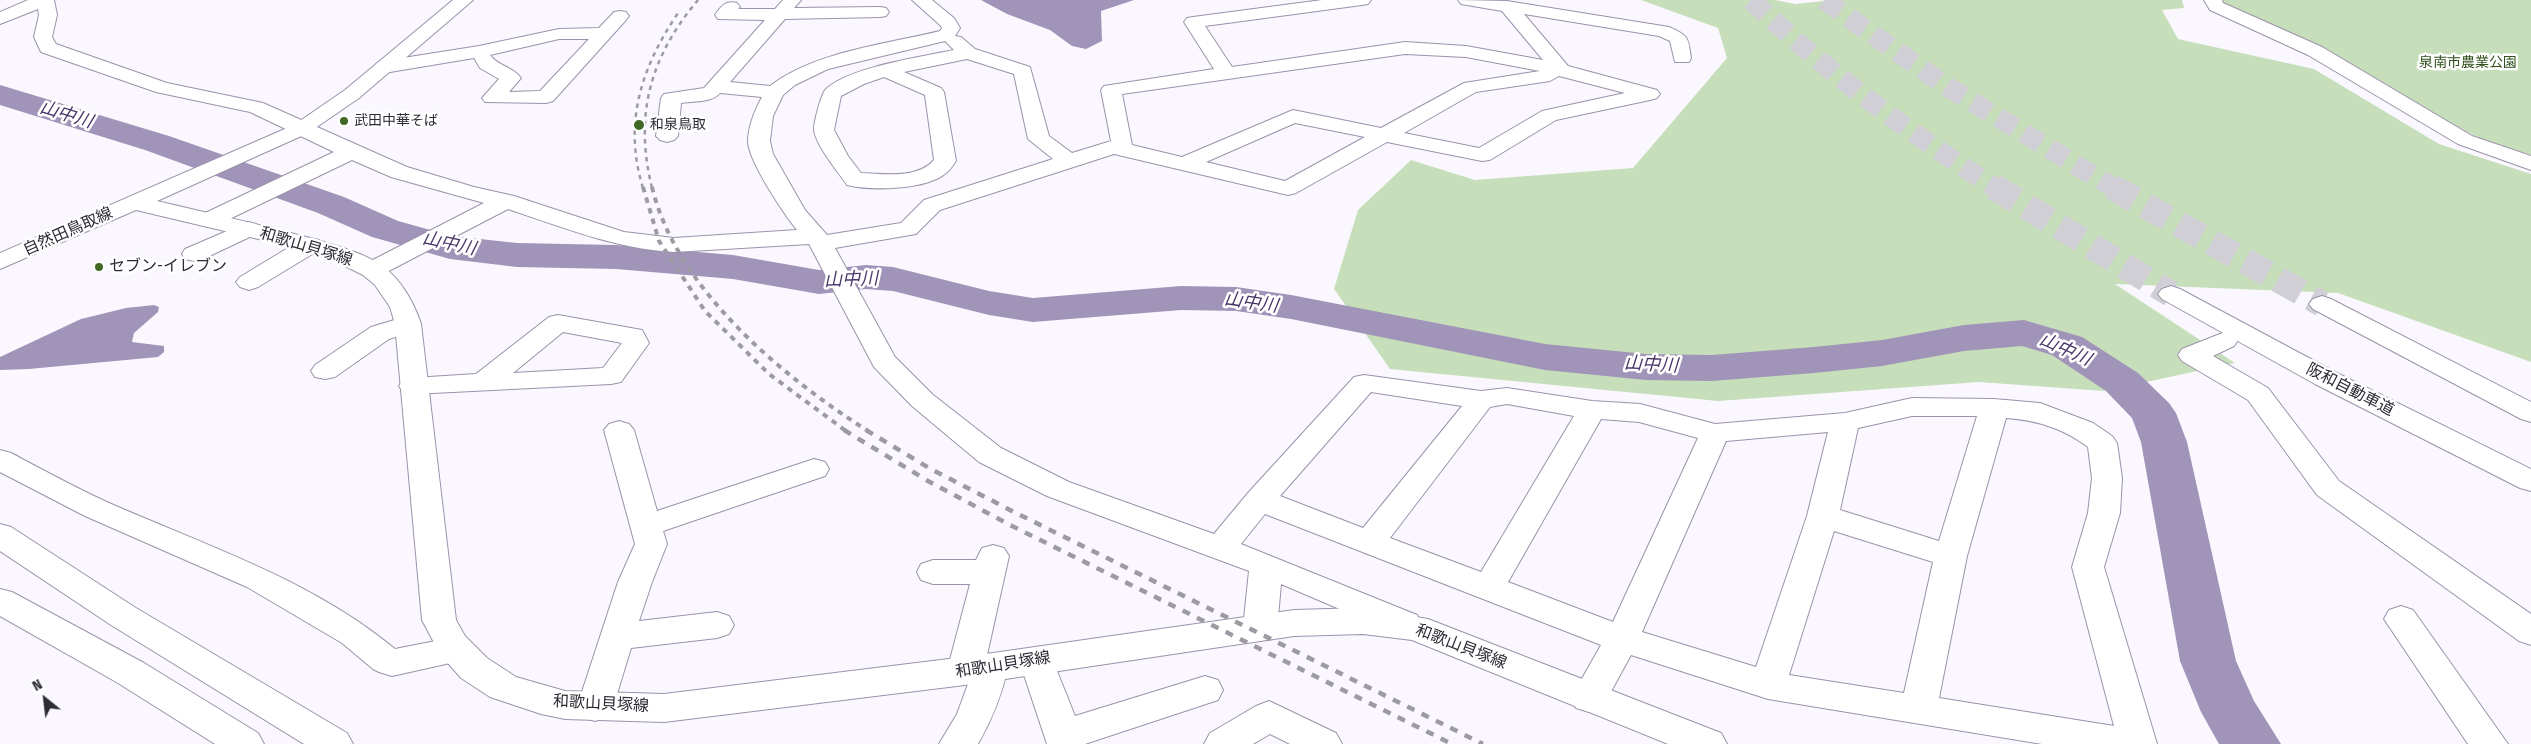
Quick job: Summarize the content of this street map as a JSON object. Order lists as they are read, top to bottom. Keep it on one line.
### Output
{"streets":{"main road":["自然田鳥取線","和歌山貝塚線","阪和自動車道"]},"crossings":[["自然田鳥取線","和歌山貝塚線"]],"water":["山中川"],"parks":["泉南市農業公園"],"places":["武田中華そば","和泉鳥取","セブン-イレブン"],"north":"top left"}
